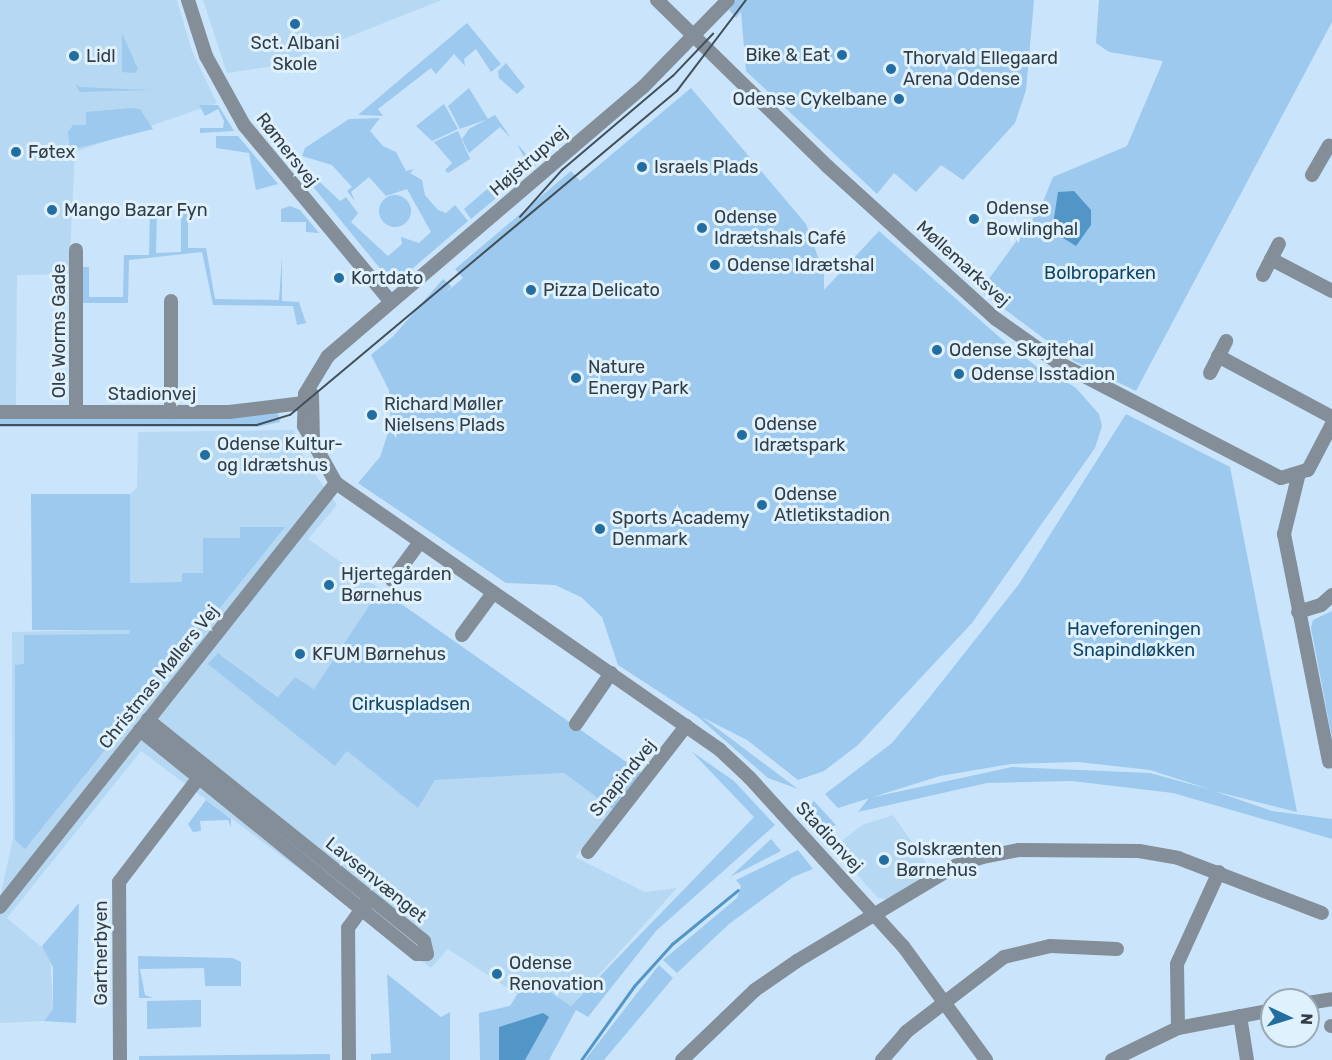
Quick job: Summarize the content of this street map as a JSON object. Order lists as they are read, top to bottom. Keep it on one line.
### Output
{"streets":{"street":["Rømersvej","Højstrupvej","Møllemarksvej","Ole Worms Gade","Stadionvej","Christmas Møllers Vej","Snapindvej","Lavsenvænget","Gartnerbyen"]},"crossings":[["Rømersvej","Højstrupvej"],["Højstrupvej","Møllemarksvej"],["Højstrupvej","Stadionvej"],["Ole Worms Gade","Stadionvej"],["Stadionvej","Christmas Møllers Vej"],["Stadionvej","Snapindvej"],["Christmas Møllers Vej","Lavsenvænget"],["Lavsenvænget","Gartnerbyen"]],"parks":["Bolbroparken","Haveforeningen Snapindløkken","Cirkuspladsen"],"places":["Sct. Albani Skole","Bike & Eat","Lidl","Thorvald Ellegaard Arena Odense","Odense Cykelbane","Føtex","Israels Plads","Mango Bazar Fyn","Odense Bowlinghal","Odense Idrætshals Café","Odense Idrætshal","Kortdato","Pizza Delicato","Odense Skøjtehal","Odense Isstadion","Nature Energy Park","Richard Møller Nielsens Plads","Odense Idrætspark","Odense Kultur- og Idrætshus","Odense Atletikstadion","Sports Academy Denmark","Hjertegården Børnehus","KFUM Børnehus","Solskrænten Børnehus","Odense Renovation"],"north":"right"}
